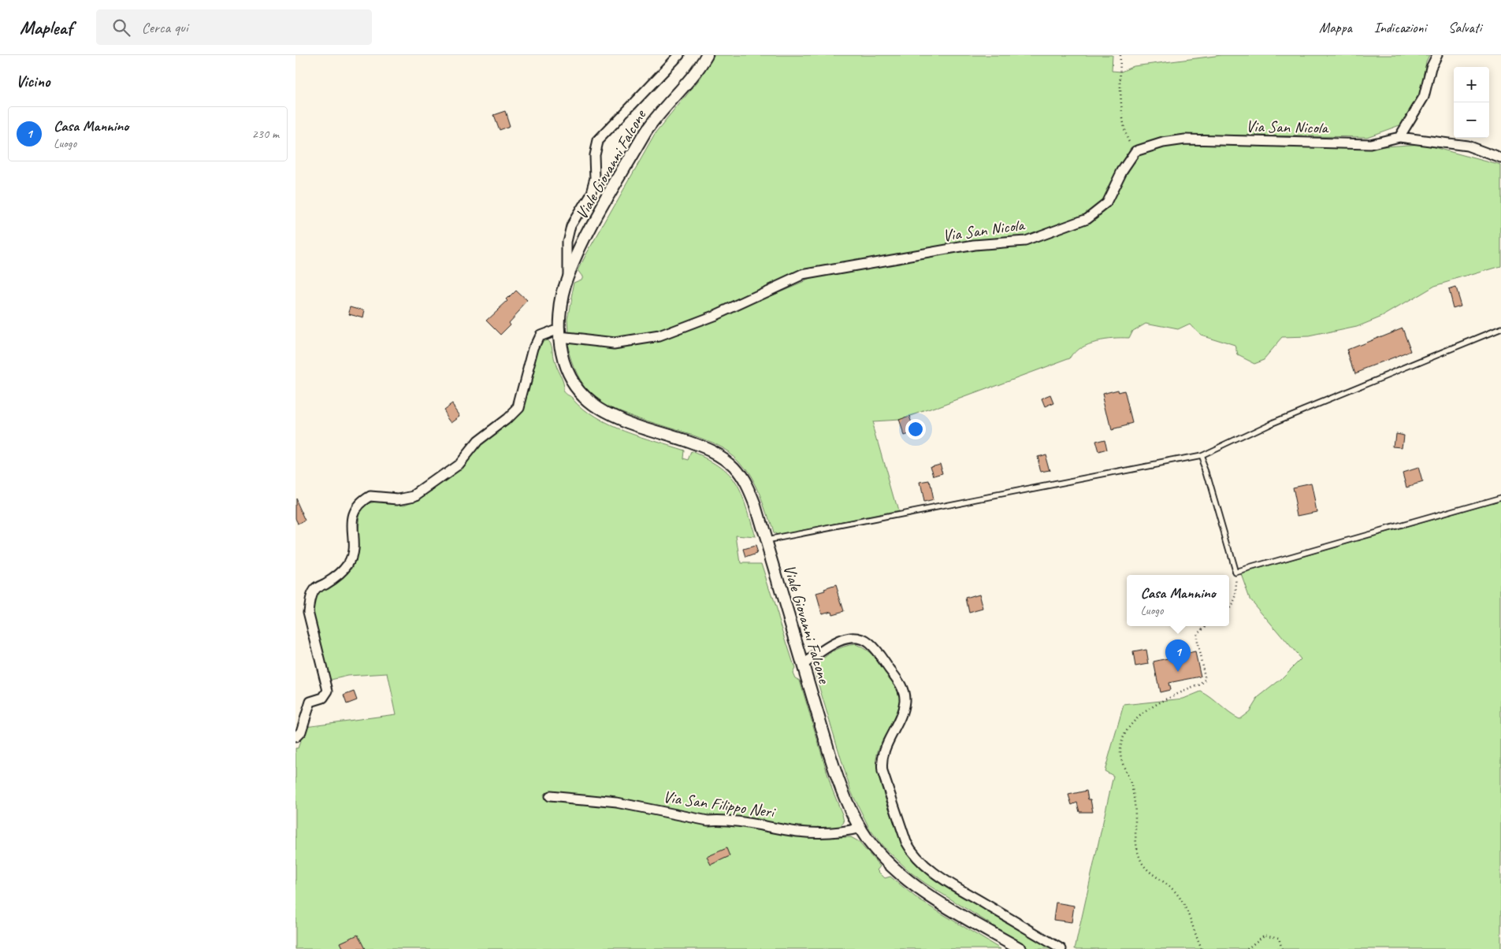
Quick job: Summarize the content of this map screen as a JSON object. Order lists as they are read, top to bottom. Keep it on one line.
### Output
{"streets":{"street":["Via San Nicola","Viale Giovanni Falcone","Via San Filippo Neri"]},"crossings":[["Via San Nicola","Viale Giovanni Falcone"],["Viale Giovanni Falcone","Via San Filippo Neri"]],"page":{"header":"Mapleaf","search":"Cerca qui","nav":["Mappa","Indicazioni","Salvati"],"heading":"Vicino","map_buttons":["+","−"],"list":[{"mark":"1","name":"Casa Mannino","note":"Luogo","value":"230 m"}],"popup":["Casa Mannino","Luogo"],"pins":"1"}}
